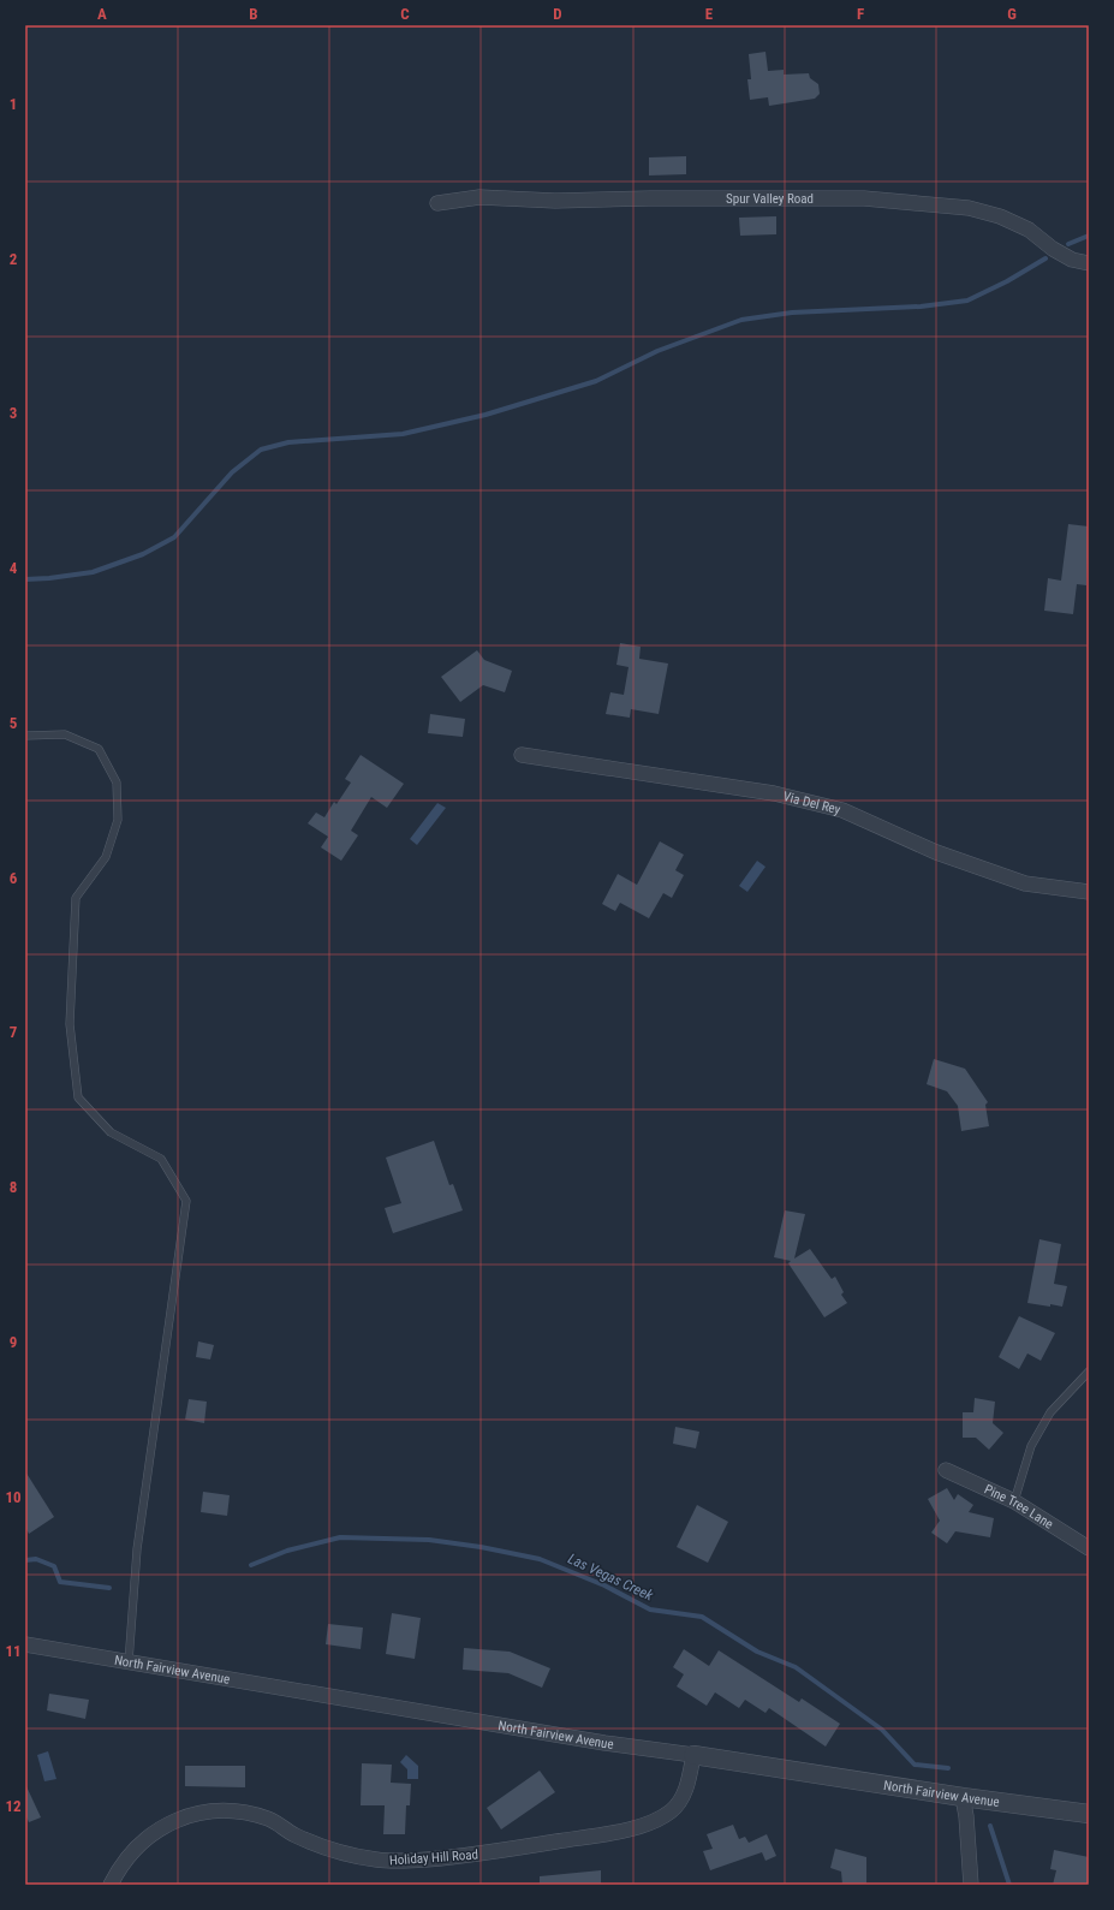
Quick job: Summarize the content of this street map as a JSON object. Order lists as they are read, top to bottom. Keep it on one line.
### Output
{"streets":{"street":["Spur Valley Road","Via Del Rey","Pine Tree Lane","North Fairview Avenue","Holiday Hill Road"]},"crossings":[["North Fairview Avenue","Holiday Hill Road"]],"water":["Las Vegas Creek"],"grid":{"columns":["A","B","C","D","E","F","G"],"rows":["1","2","3","4","5","6","7","8","9","10","11","12"]}}
